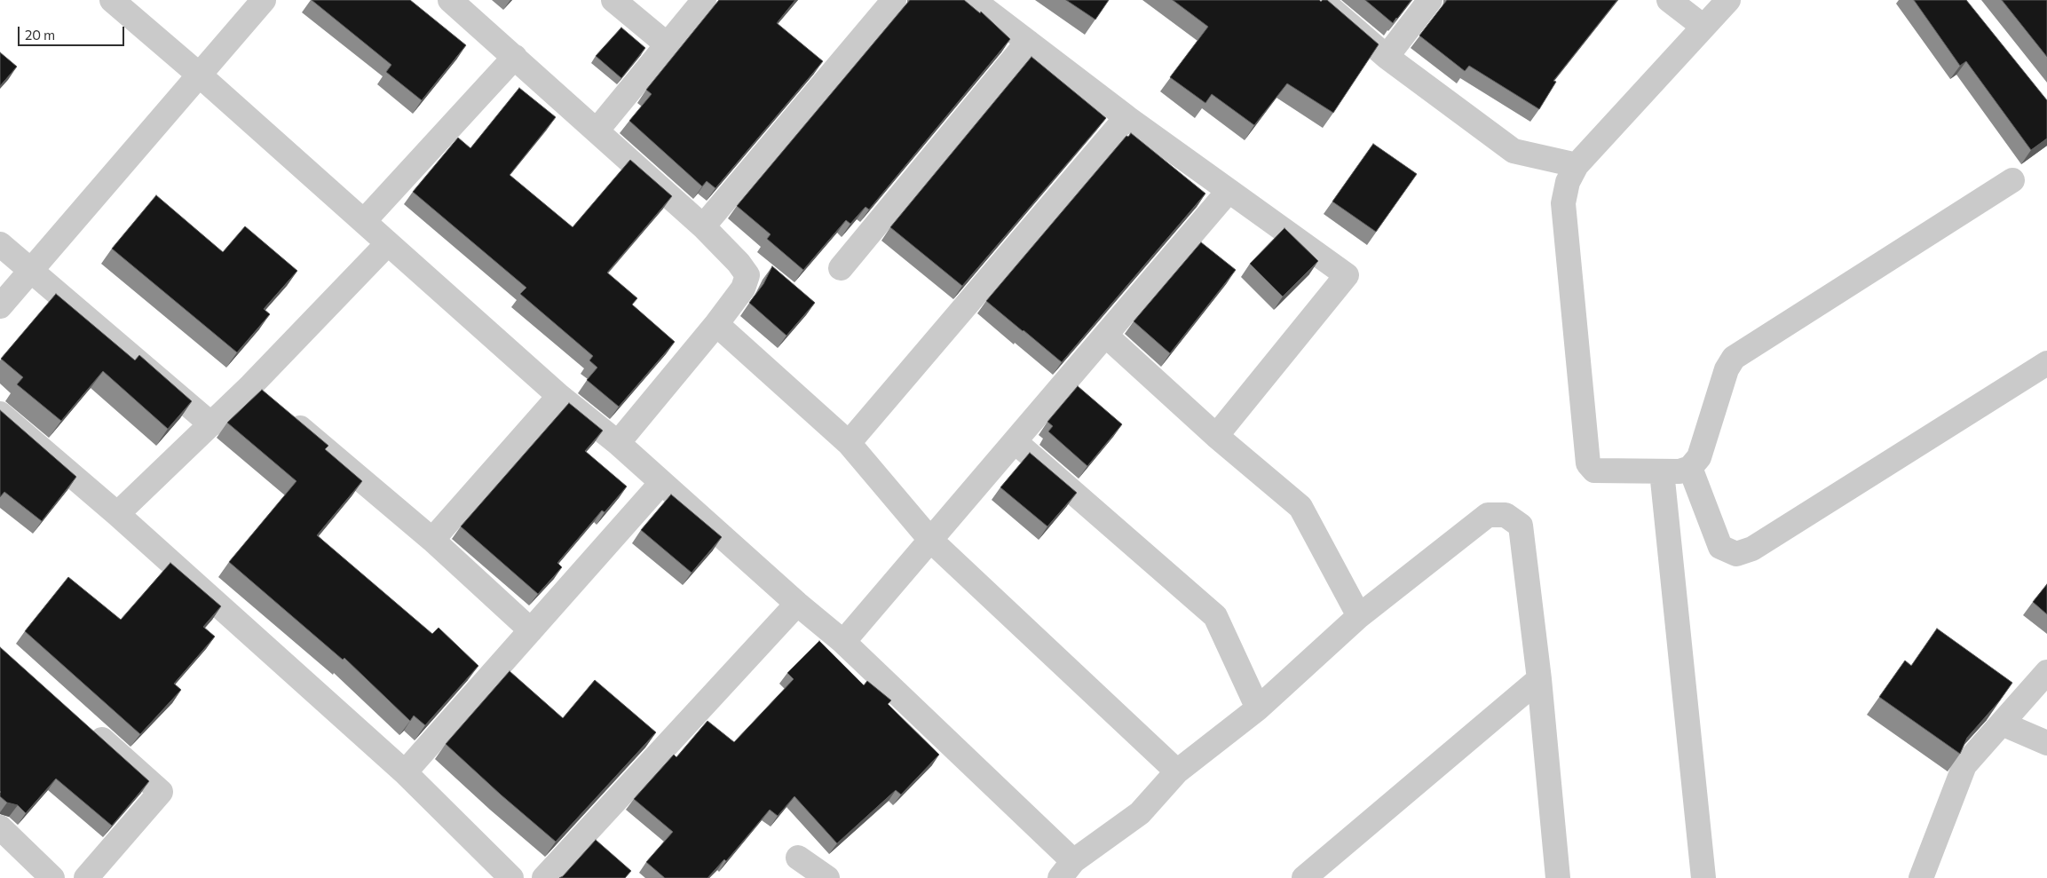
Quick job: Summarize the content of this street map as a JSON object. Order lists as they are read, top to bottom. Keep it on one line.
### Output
{"scale_bar":"20 m"}
